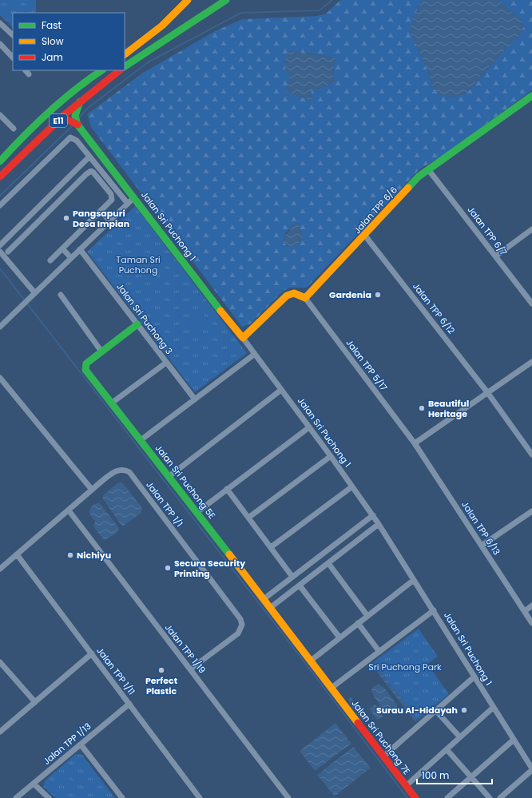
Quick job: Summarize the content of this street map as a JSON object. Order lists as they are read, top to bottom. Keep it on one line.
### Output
{"streets":{"main road":["E11","Jalan TPP 6/6","Jalan Sri Puchong 1","Jalan Sri Puchong 5E","Jalan Sri Puchong 7E"],"street":["Jalan TPP 6/7","Jalan TPP 6/12","Jalan Sri Puchong 3","Jalan TPP 5/17","Jalan TPP 1/1","Jalan TPP 6/13","Jalan TPP 1/19","Jalan TPP 1/11","Jalan TPP 1/13"]},"crossings":[["Jalan TPP 6/6","Jalan TPP 6/7"],["Jalan TPP 6/6","Jalan TPP 6/12"],["Jalan TPP 6/6","Jalan TPP 5/17"],["Jalan TPP 5/17","Jalan TPP 6/13"],["Jalan Sri Puchong 5E","Jalan Sri Puchong 7E"],["Jalan TPP 1/1","Jalan TPP 1/19"],["Jalan TPP 1/1","Jalan TPP 1/11"],["Jalan TPP 1/11","Jalan TPP 1/13"]],"parks":["Taman Sri Puchong","Sri Puchong Park"],"places":["Pangsapuri Desa Impian","Gardenia","Beautiful Heritage","Nichiyu","Secura Security Printing","Perfect Plastic","Surau Al-Hidayah"],"legend":["Fast","Slow","Jam"],"scale_bar":"100 m"}
